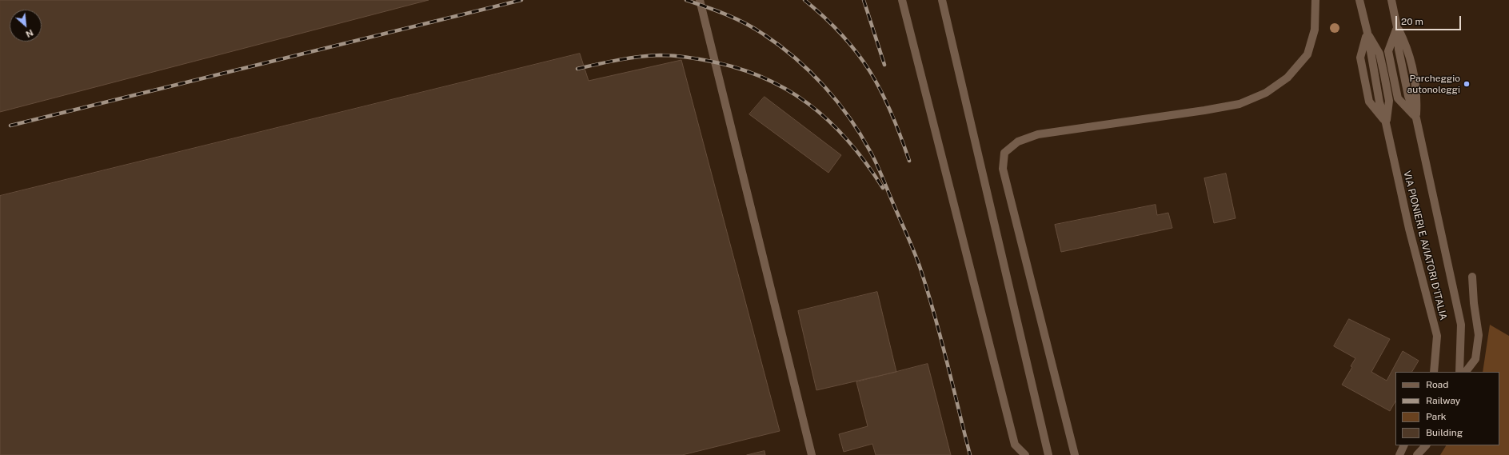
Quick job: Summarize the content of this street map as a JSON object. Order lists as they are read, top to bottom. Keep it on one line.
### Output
{"streets":{"street":["VIA PIONIERI E AVIATORI D'ITALIA"]},"places":["Parcheggio autonoleggi"],"legend":["Road","Railway","Park","Building"],"scale_bar":"20 m","north":"bottom right"}
